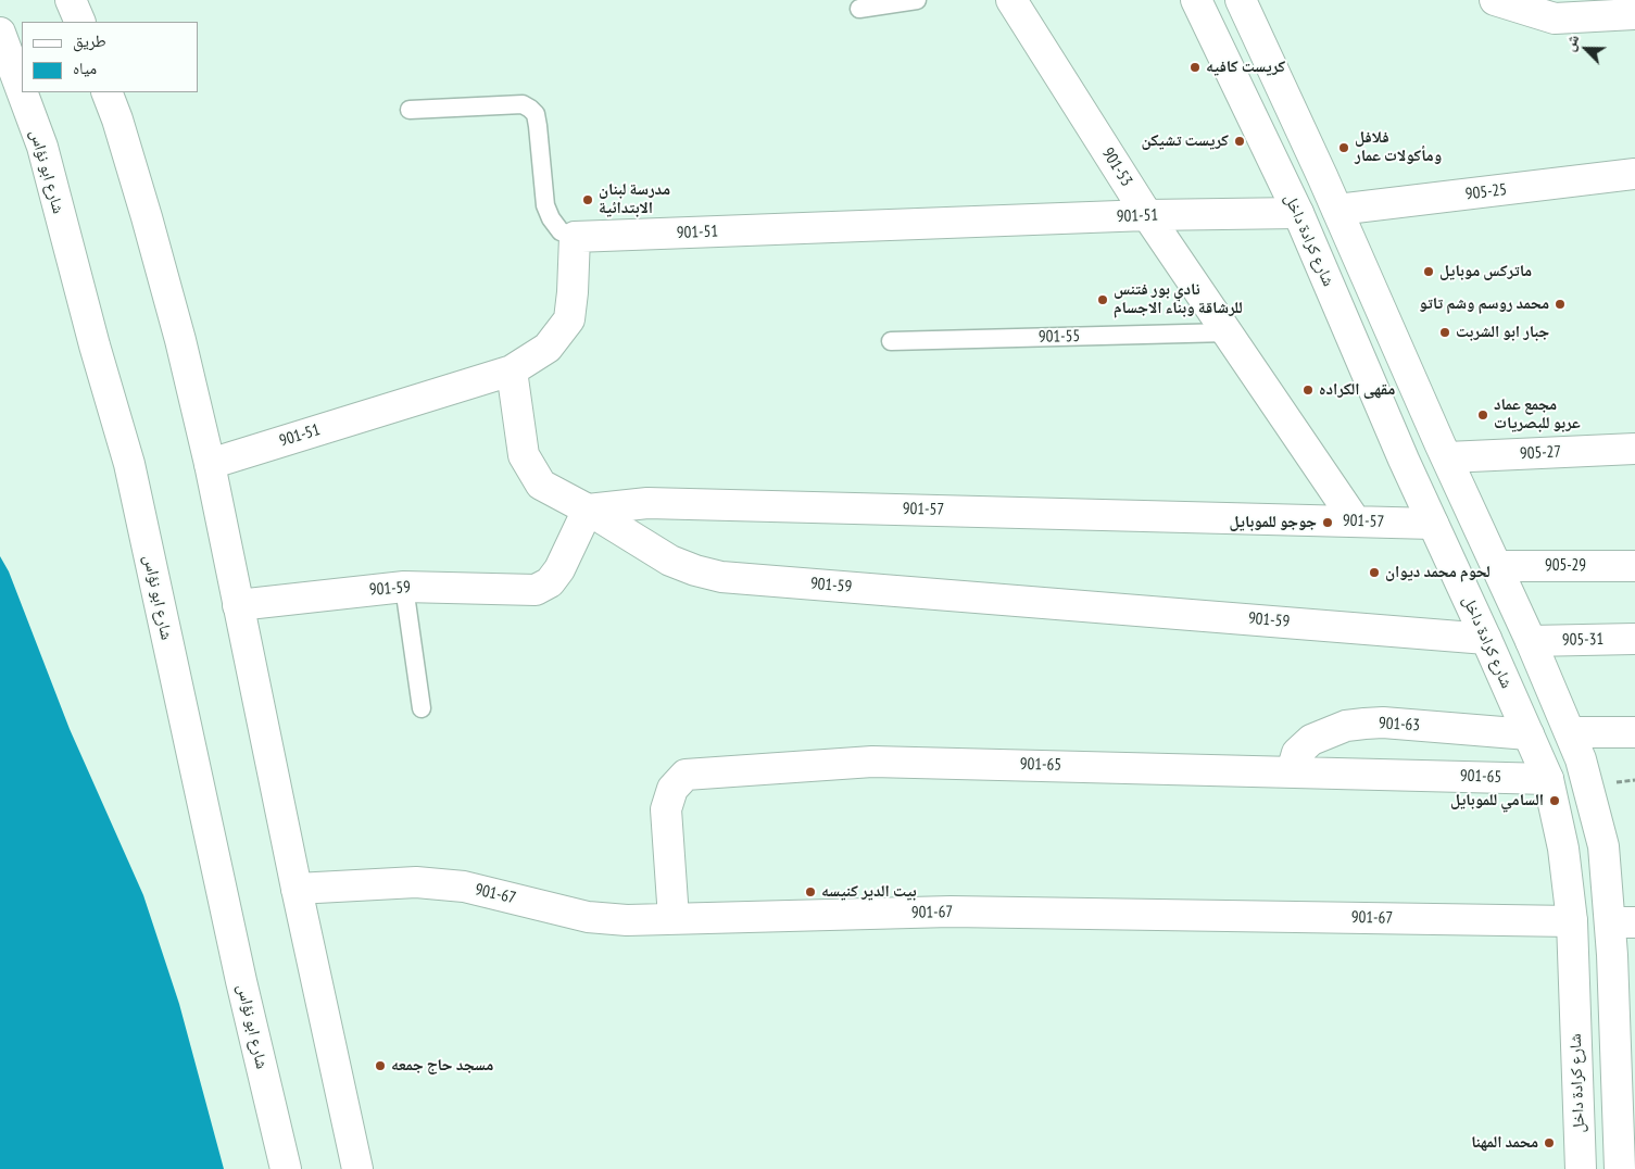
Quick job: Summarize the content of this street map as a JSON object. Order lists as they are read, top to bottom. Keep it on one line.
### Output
{"streets":{"street":["901-53","شارع ابو نؤاس","905-25","901-51","شارع كرادة داخل","905-27","901-57","905-29","901-59","905-31","901-63","901-65","901-67"],"lane":["901-55"]},"crossings":[["901-53","901-51"],["901-53","901-55"],["901-53","901-57"],["901-51","شارع كرادة داخل"],["شارع كرادة داخل","901-57"],["شارع كرادة داخل","901-59"],["شارع كرادة داخل","901-63"],["شارع كرادة داخل","901-65"],["شارع كرادة داخل","901-67"],["901-57","901-59"],["901-63","901-65"],["901-65","901-67"]],"places":["كريست كافيه","كريست تشيكن","فلافل ومأكولات عمار","مدرسة لبنان الابتدائية","ماتركس موبايل","نادي بور فتنس للرشاقة وبناء الاجسام","محمد روسم وشم تاتو","جبار ابو الشربت","مقهى الكراده","مجمع عماد عربو للبصريات","جوجو للموبايل","لحوم محمد ديوان","السامي للموبايل","بيت الدير كنيسه","مسجد حاج جمعه","محمد المهنا"],"legend":["طريق","مياه"],"north":"top left"}
